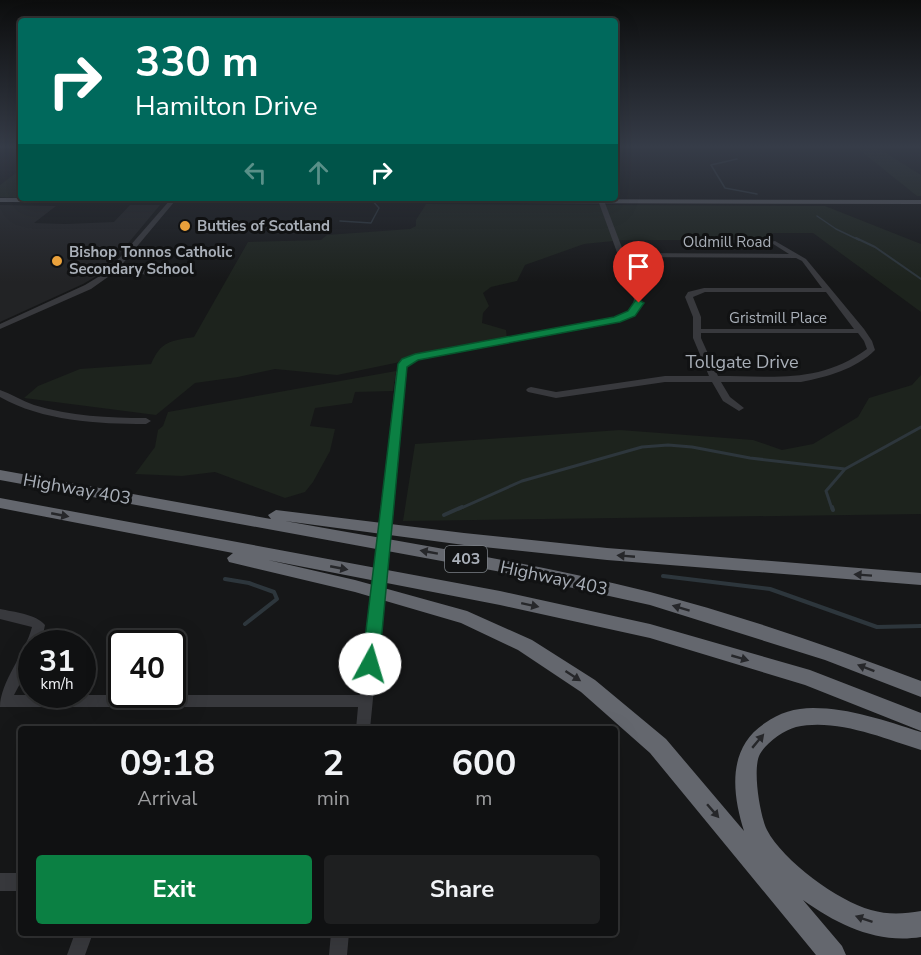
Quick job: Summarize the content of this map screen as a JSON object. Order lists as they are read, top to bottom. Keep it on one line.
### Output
{"streets":{"highway":["Highway 403","403"],"street":["Oldmill Road","Gristmill Place","Tollgate Drive"]},"crossings":[["Oldmill Road","Tollgate Drive"],["Gristmill Place","Tollgate Drive"],["Highway 403","403"]],"places":["Butties of Scotland","Bishop Tonnos Catholic Secondary School"],"page":{"turn":["330 m","Hamilton Drive"],"speed":"31 km/h","limit":"40","eta":["09:18","Arrival","2","min","600","m"],"buttons":["Exit","Share"]}}
